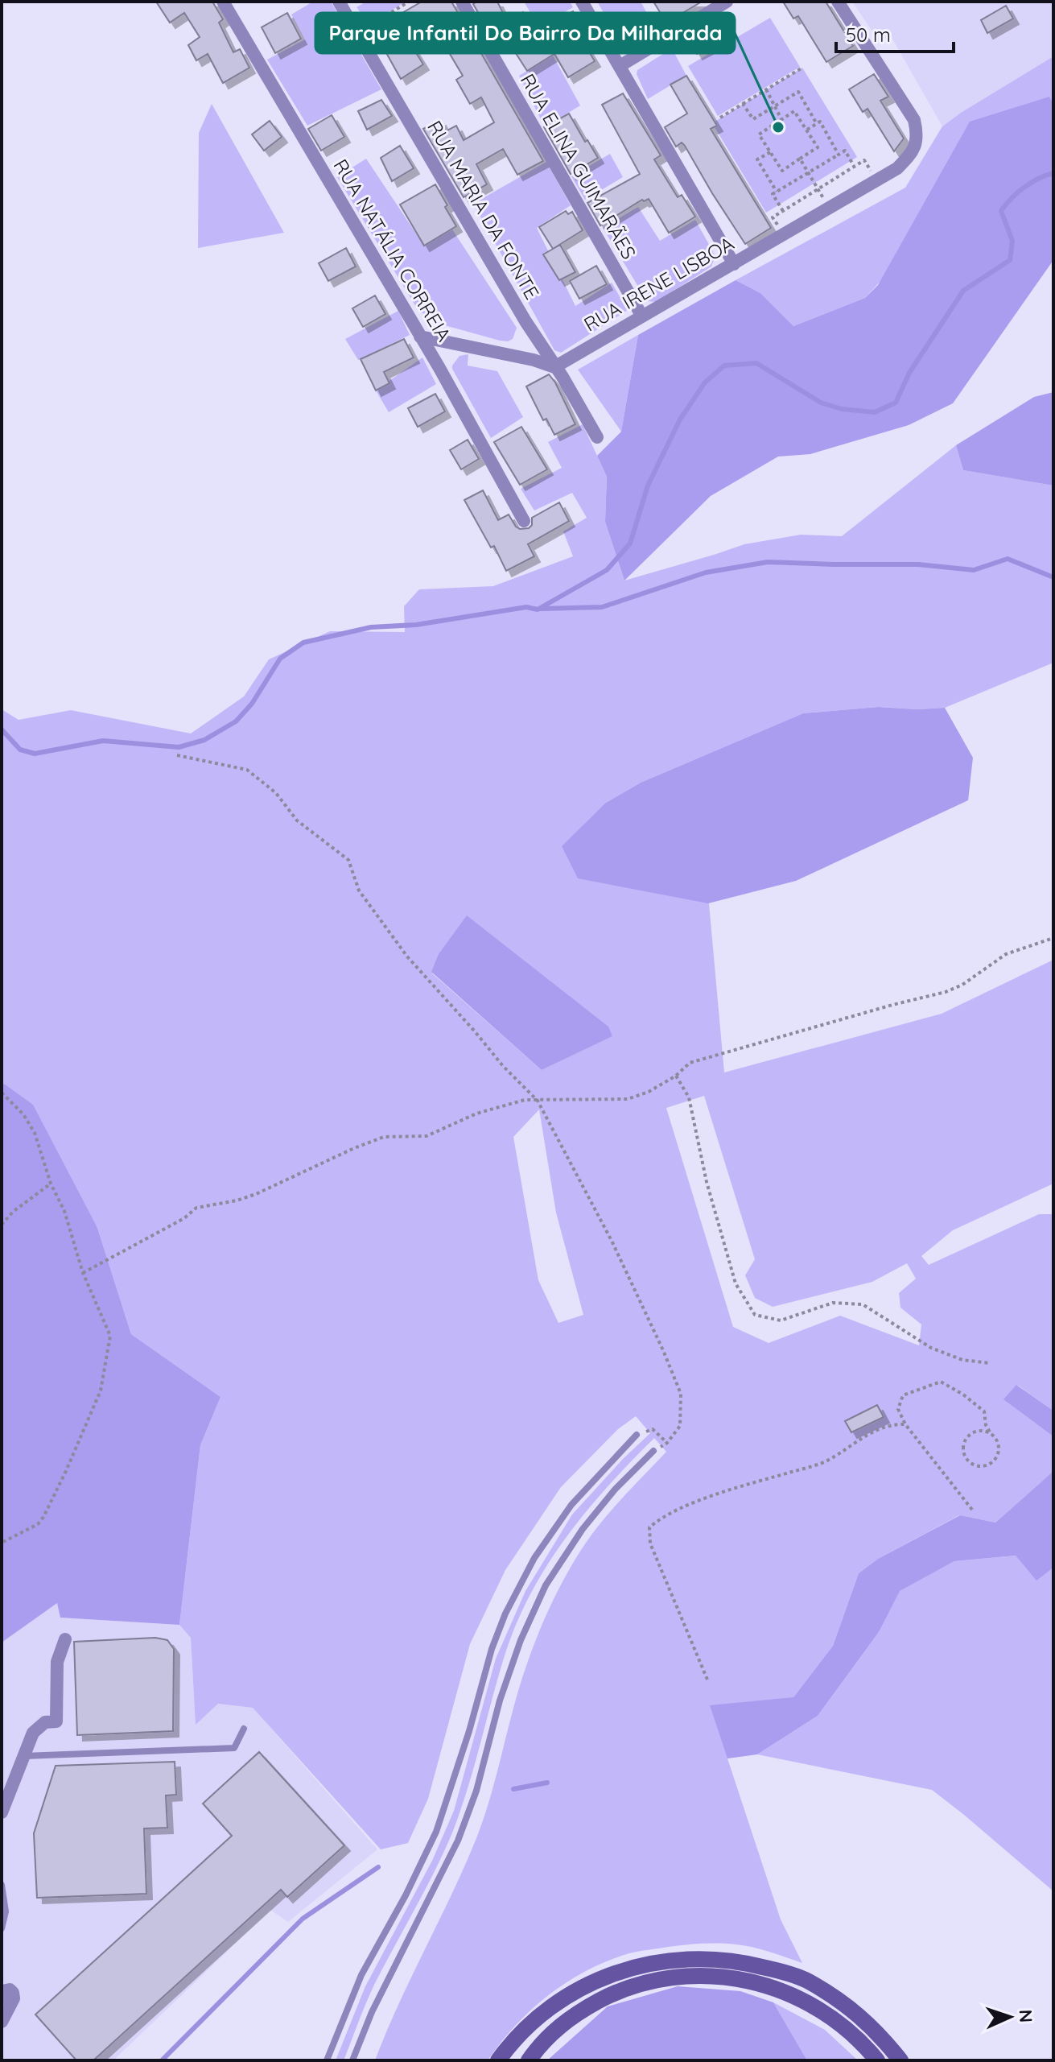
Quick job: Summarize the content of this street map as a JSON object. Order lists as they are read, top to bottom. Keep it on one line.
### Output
{"streets":{"street":["RUA ELINA GUIMARÃES","RUA MARIA DA FONTE","RUA NATÁLIA CORREIA","RUA IRENE LISBOA"]},"crossings":[["RUA ELINA GUIMARÃES","RUA IRENE LISBOA"],["RUA MARIA DA FONTE","RUA IRENE LISBOA"]],"places":["Parque Infantil Do Bairro Da Milharada"],"scale_bar":"50 m","north":"right"}
